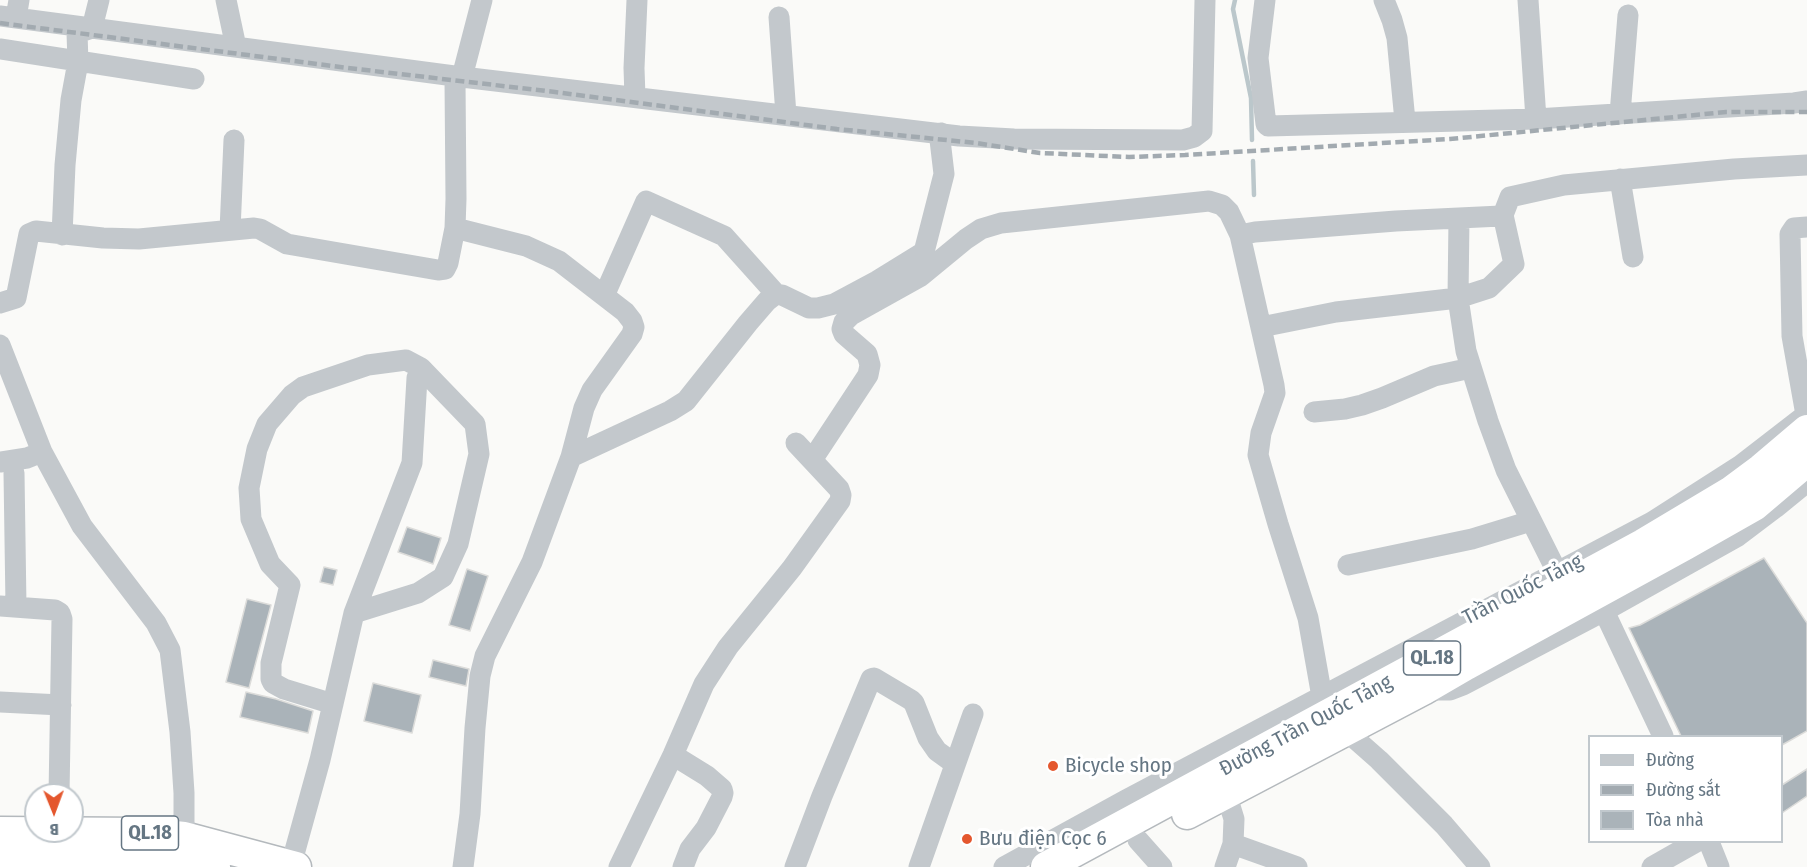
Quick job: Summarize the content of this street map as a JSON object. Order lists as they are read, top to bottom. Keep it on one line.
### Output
{"streets":{"highway":["QL.18","Đường Trần Quốc Tảng"],"street":["Trần Quốc Tảng"]},"crossings":[["Trần Quốc Tảng","Đường Trần Quốc Tảng"]],"places":["Bicycle shop","Bưu điện Cọc 6"],"legend":["Đường","Đường sắt","Tòa nhà"],"north":"bottom"}
